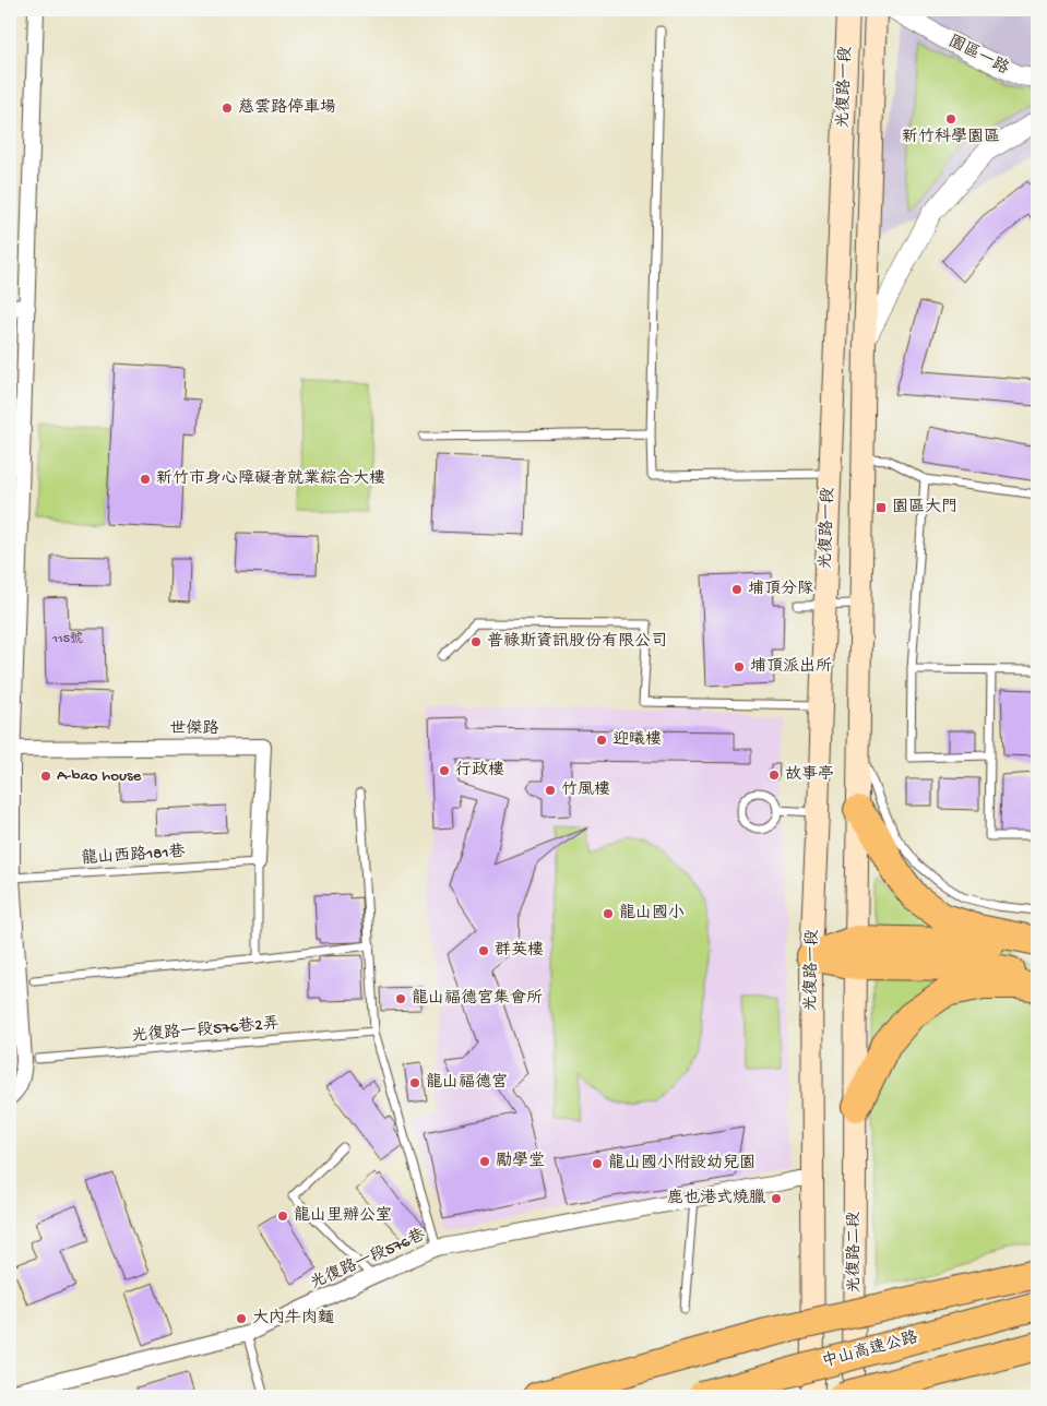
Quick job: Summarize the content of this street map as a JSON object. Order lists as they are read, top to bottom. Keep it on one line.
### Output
{"streets":{"highway":["中山高速公路"],"main road":["光復路一段","光復路二段"],"street":["園區一路","世傑路","光復路一段576巷"],"lane":["龍山西路181巷","光復路一段576巷2弄"]},"crossings":[["光復路一段","光復路二段"],["光復路一段","光復路一段576巷"],["世傑路","龍山西路181巷"]],"places":{"other":["慈雲路停車場","新竹科學園區","新竹市身心障礙者就業綜合大樓","埔頂分隊","普祿斯資訊股份有限公司","埔頂派出所","迎曦樓","行政樓","故事亭","A-bao house","竹風樓","龍山國小","群英樓","龍山福德宮集會所","龍山福德宮","勵學堂","龍山國小附設幼兒園","鹿也港式燒臘","龍山里辦公室","大內牛肉麵"],"transit":["園區大門"]},"house_numbers":["115號"]}
